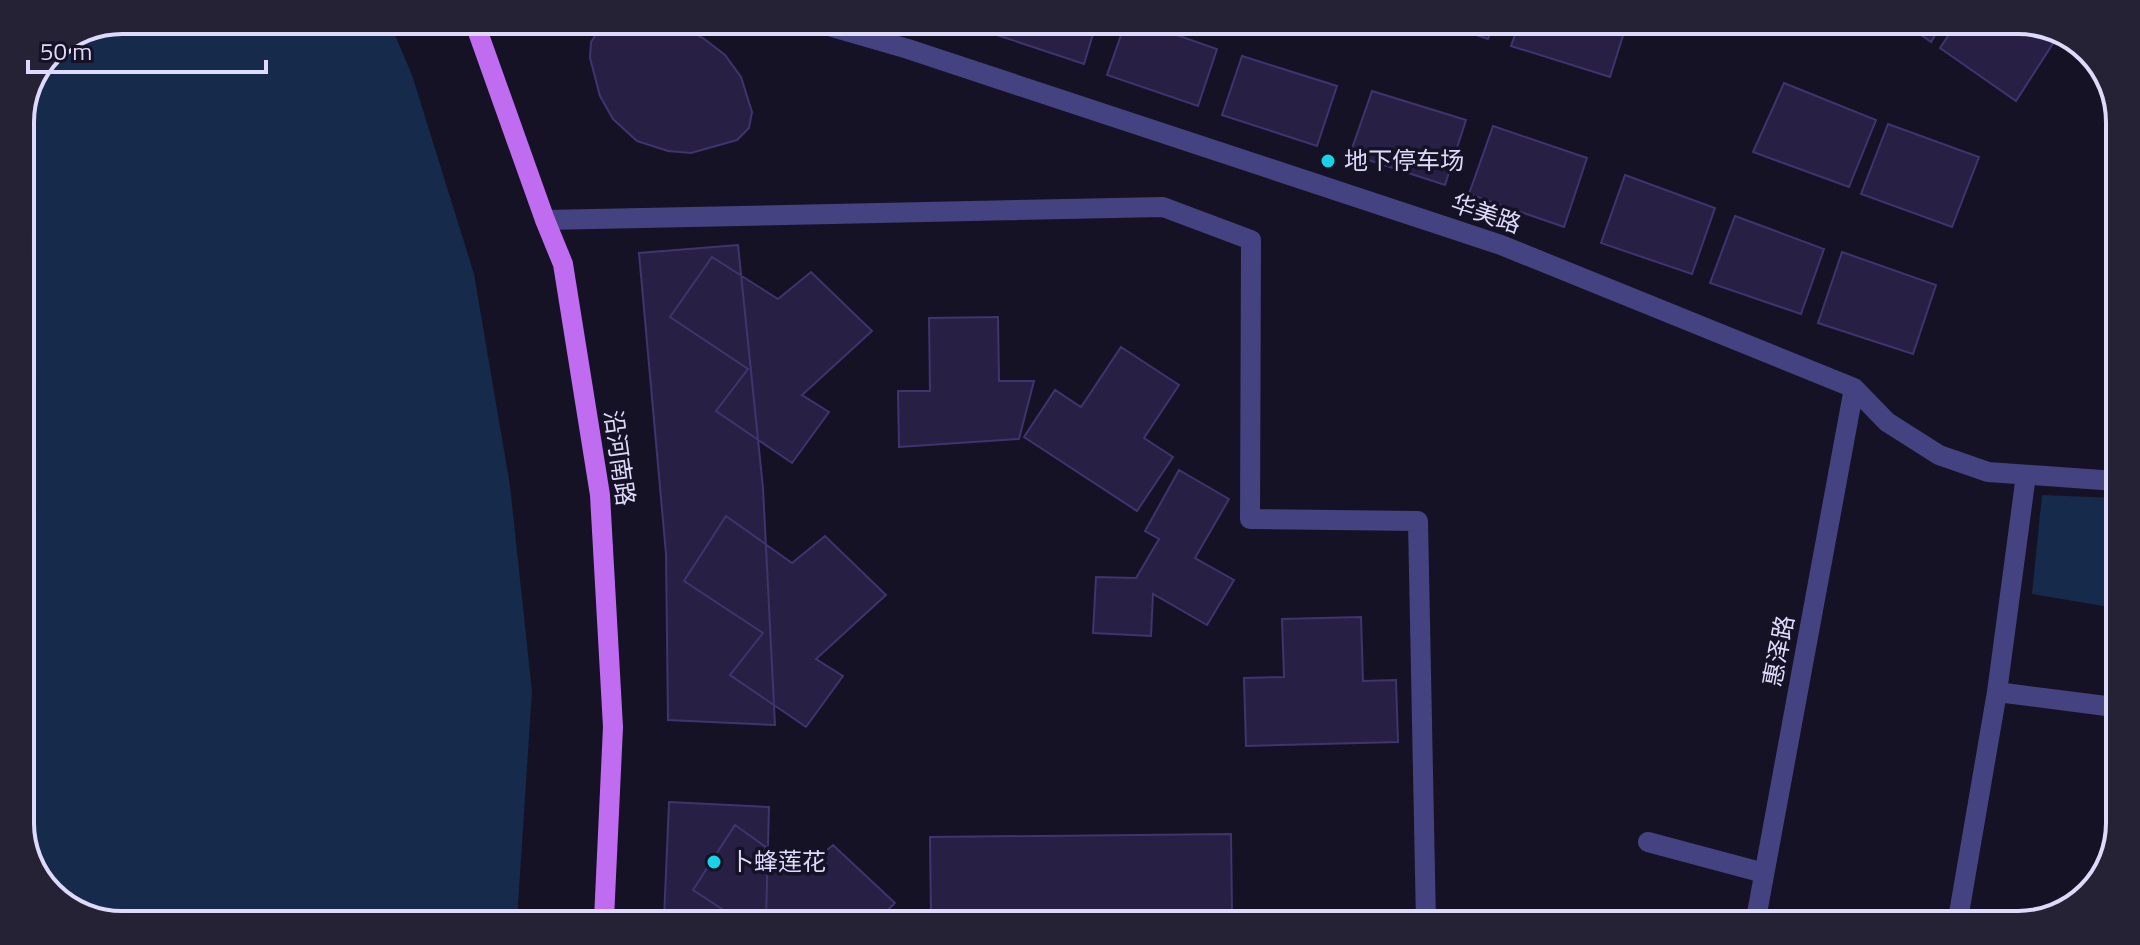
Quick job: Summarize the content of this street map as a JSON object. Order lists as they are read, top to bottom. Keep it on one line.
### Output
{"streets":{"main road":["沿河南路"],"street":["华美路","惠泽路"]},"crossings":[["华美路","惠泽路"]],"places":["地下停车场","卜蜂莲花"],"scale_bar":"50 m"}
